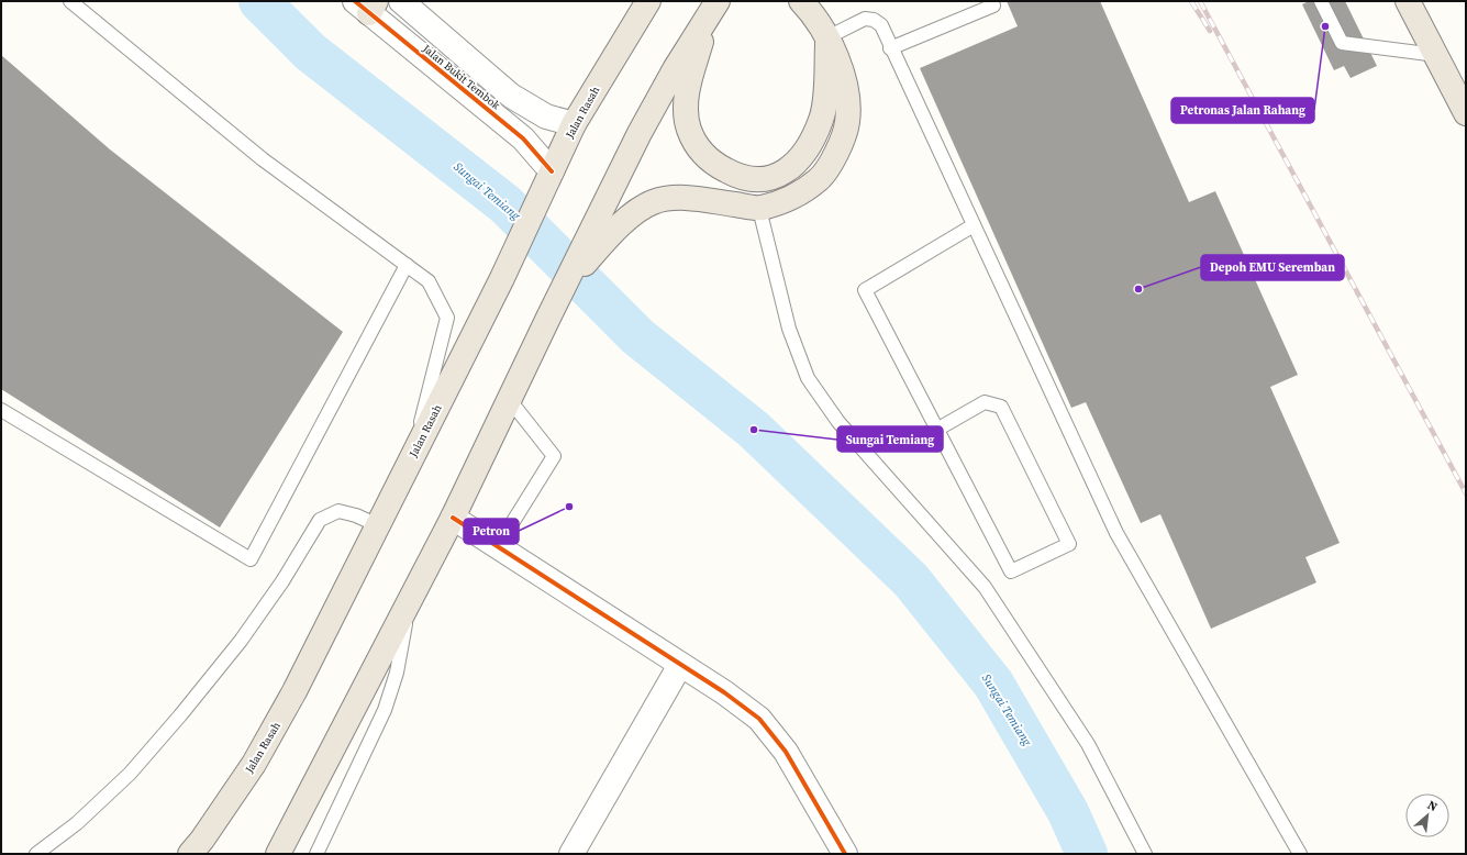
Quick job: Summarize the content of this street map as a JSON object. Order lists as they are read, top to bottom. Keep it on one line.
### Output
{"streets":{"highway":["Jalan Rasah"],"street":["Jalan Bukit Tembok"]},"crossings":[["Jalan Bukit Tembok","Jalan Rasah"]],"water":["Sungai Temiang"],"places":["Petronas Jalan Rahang","Depoh EMU Seremban","Sungai Temiang","Petron"],"north":"top right"}
